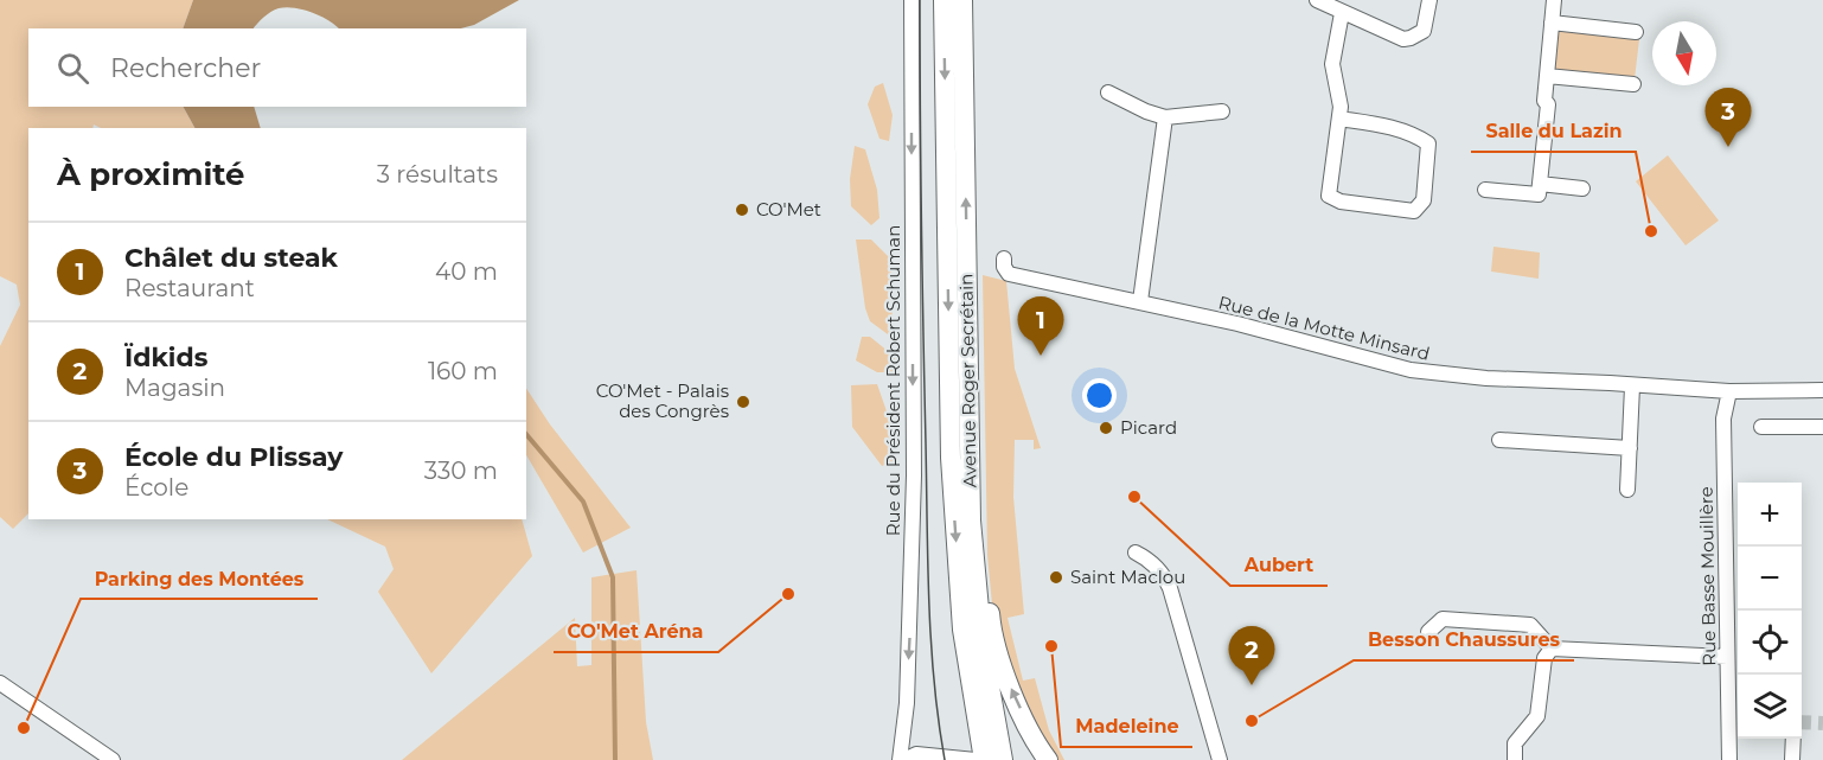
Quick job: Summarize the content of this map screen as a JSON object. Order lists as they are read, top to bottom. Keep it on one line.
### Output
{"streets":{"main road":["Avenue Roger Secrétain"],"street":["Rue de la Motte Minsard","Rue du Président Robert Schuman","Rue Basse Mouillère"]},"crossings":[["Rue de la Motte Minsard","Rue Basse Mouillère"]],"one_way":["Rue du Président Robert Schuman"],"places":["CO'Met","Salle du Lazin","CO'Met - Palais des Congrès","Picard","Aubert","Saint Maclou","CO'Met Aréna","Madeleine","Besson Chaussures","Parking des Montées"],"north":"bottom","page":{"search":"Rechercher","pins":["3","1","2"],"heading":["À proximité","3 résultats"],"list":[{"mark":"1","name":"Châlet du steak","note":"Restaurant","value":"40 m"},{"mark":"2","name":"Ïdkids","note":"Magasin","value":"160 m"},{"mark":"3","name":"École du Plissay","note":"École","value":"330 m"}],"map_buttons":["+","−"]}}
